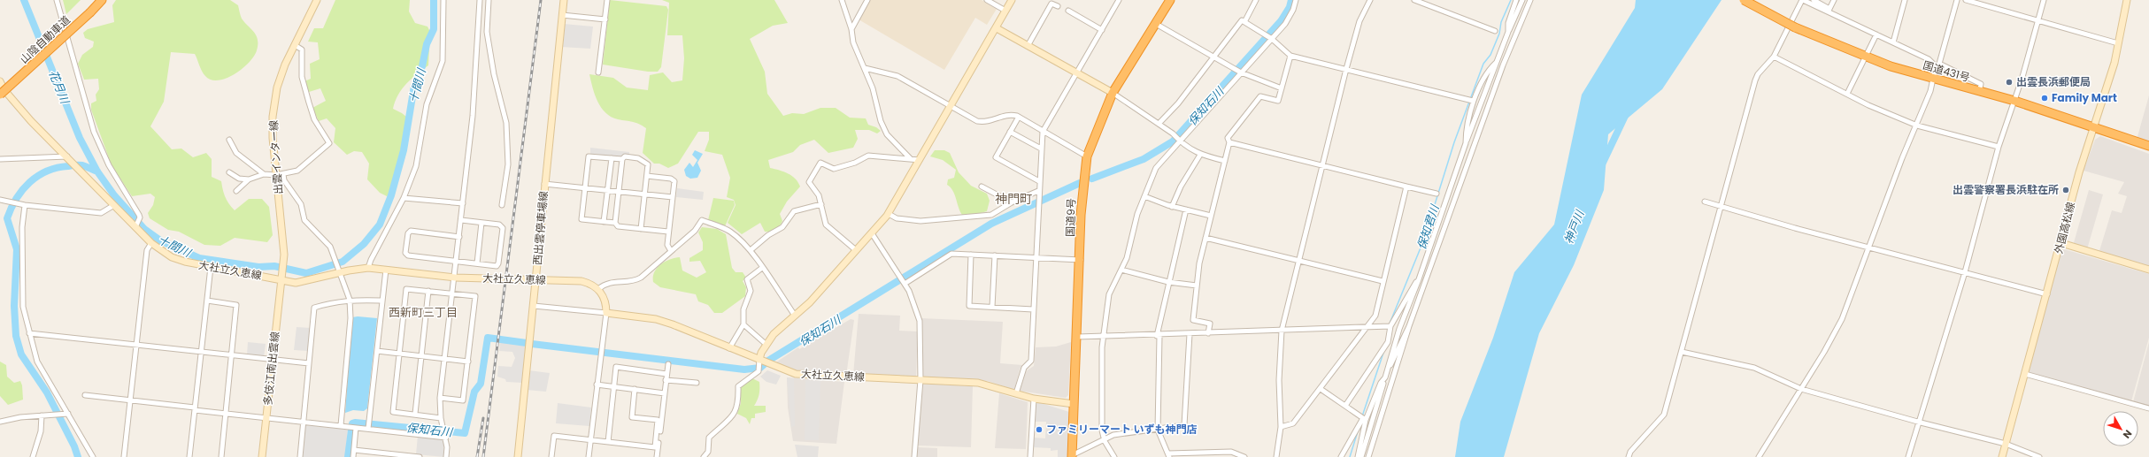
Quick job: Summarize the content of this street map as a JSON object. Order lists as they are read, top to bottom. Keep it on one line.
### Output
{"streets":{"highway":["山陰自動車道","国道431号","国道9号"],"main road":["出雲インター線","西出雲停車場線","外園高松線","大社立久恵線","多伎江南出雲線"]},"crossings":[["山陰自動車道","大社立久恵線"],["国道431号","外園高松線"],["出雲インター線","大社立久恵線"],["出雲インター線","多伎江南出雲線"],["国道9号","大社立久恵線"],["西出雲停車場線","大社立久恵線"],["大社立久恵線","多伎江南出雲線"]],"districts":["神門町","西新町三丁目"],"water":["十間川","花月川","保知石川","保知君川","神戸川"],"places":["出雲長浜郵便局","Family Mart","出雲警察署長浜駐在所","ファミリーマート いずも神門店"],"north":"bottom right"}
